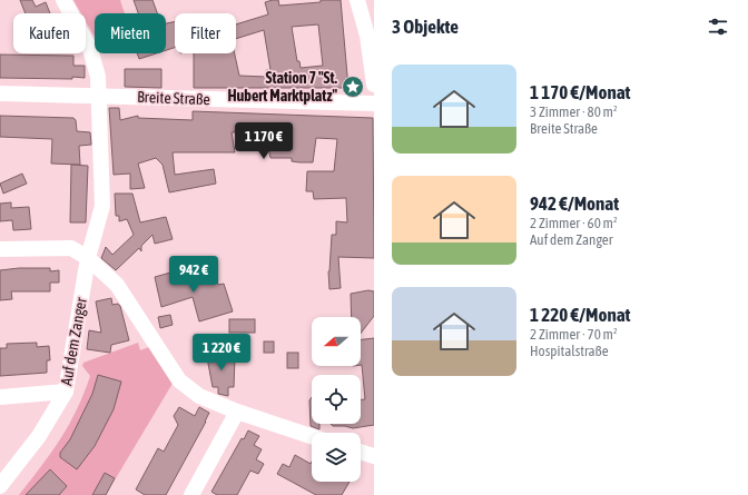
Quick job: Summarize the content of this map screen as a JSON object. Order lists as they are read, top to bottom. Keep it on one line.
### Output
{"streets":{"street":["Breite Straße","Auf dem Zanger"]},"crossings":[["Breite Straße","Auf dem Zanger"]],"places":{"place":["Station 7 \"St. Hubert Marktplatz\""]},"north":"left","page":{"heading":"3 Objekte","chip":["Kaufen","Mieten","Filter"],"list":[{"name":"1 170 €/Monat","note":"3 Zimmer · 80 m² · Breite Straße"},{"name":"942 €/Monat","note":"2 Zimmer · 60 m² · Auf dem Zanger"},{"name":"1 220 €/Monat","note":"2 Zimmer · 70 m² · Hospitalstraße"}],"price":["1 170 €","942 €","1 220 €"]}}
